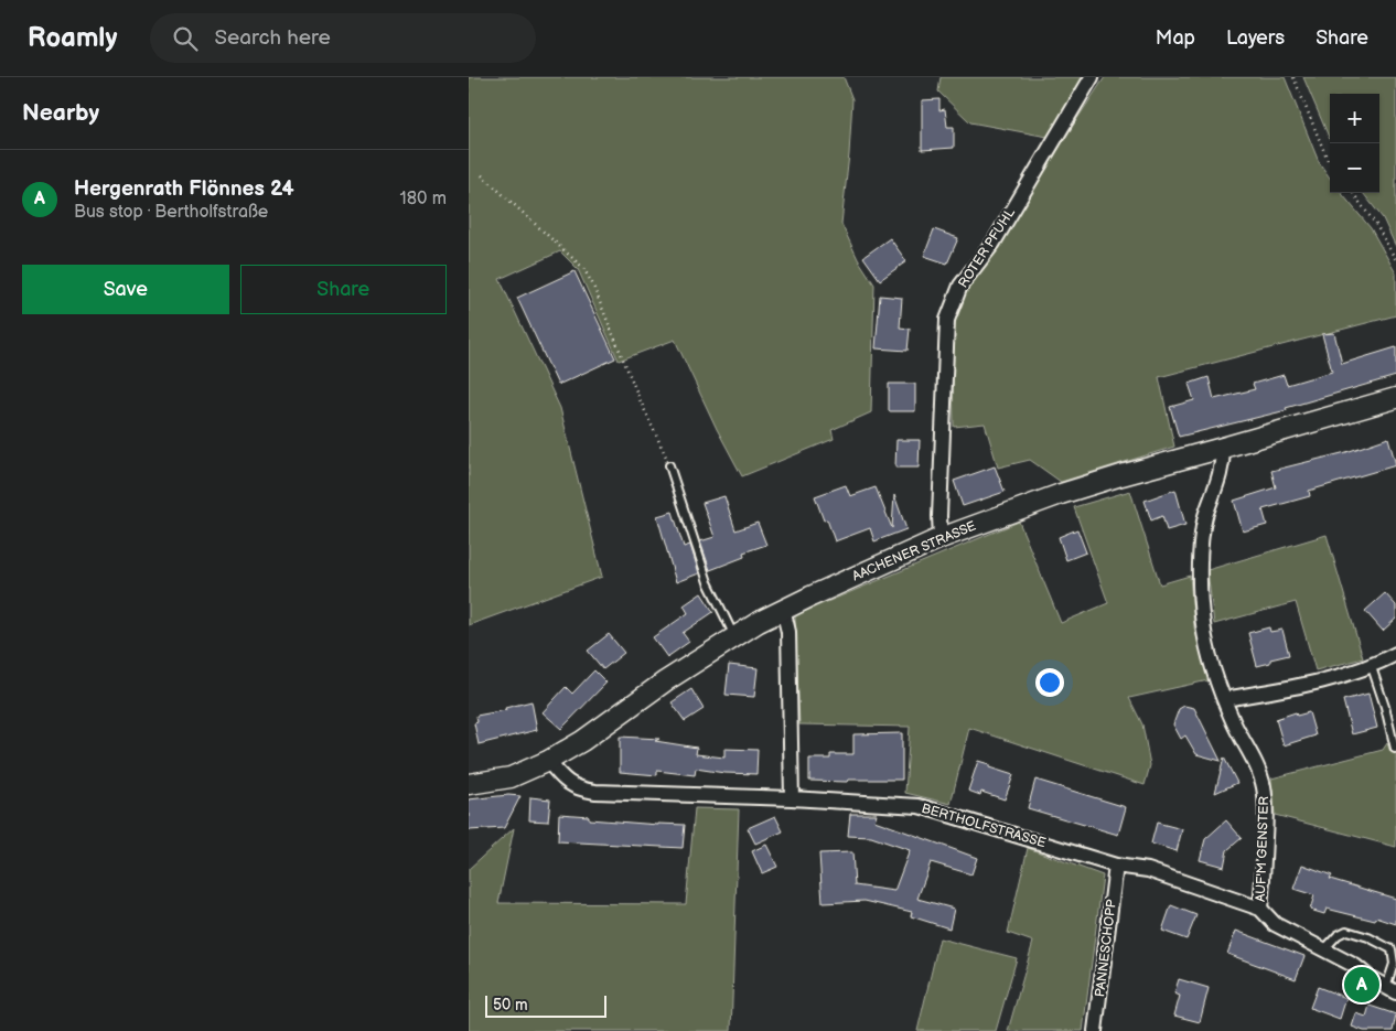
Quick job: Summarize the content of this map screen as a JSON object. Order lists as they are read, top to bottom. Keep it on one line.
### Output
{"streets":{"street":["ROTER PFUHL","AACHENER STRASSE","BERTHOLFSTRASSE","AUF'M GENSTER","PANNESCHOPP"]},"crossings":[["ROTER PFUHL","AACHENER STRASSE"],["AACHENER STRASSE","BERTHOLFSTRASSE"],["AACHENER STRASSE","AUF'M GENSTER"],["BERTHOLFSTRASSE","AUF'M GENSTER"],["BERTHOLFSTRASSE","PANNESCHOPP"]],"scale_bar":"50 m","page":{"header":"Roamly","search":"Search here","nav":["Map","Layers","Share"],"heading":"Nearby","map_buttons":["+","−"],"list":[{"mark":"A","name":"Hergenrath Flönnes 24","note":"Bus stop · Bertholfstraße","value":"180 m"}],"buttons":["Save","Share"],"pins":"A","scale":"50 m"}}
